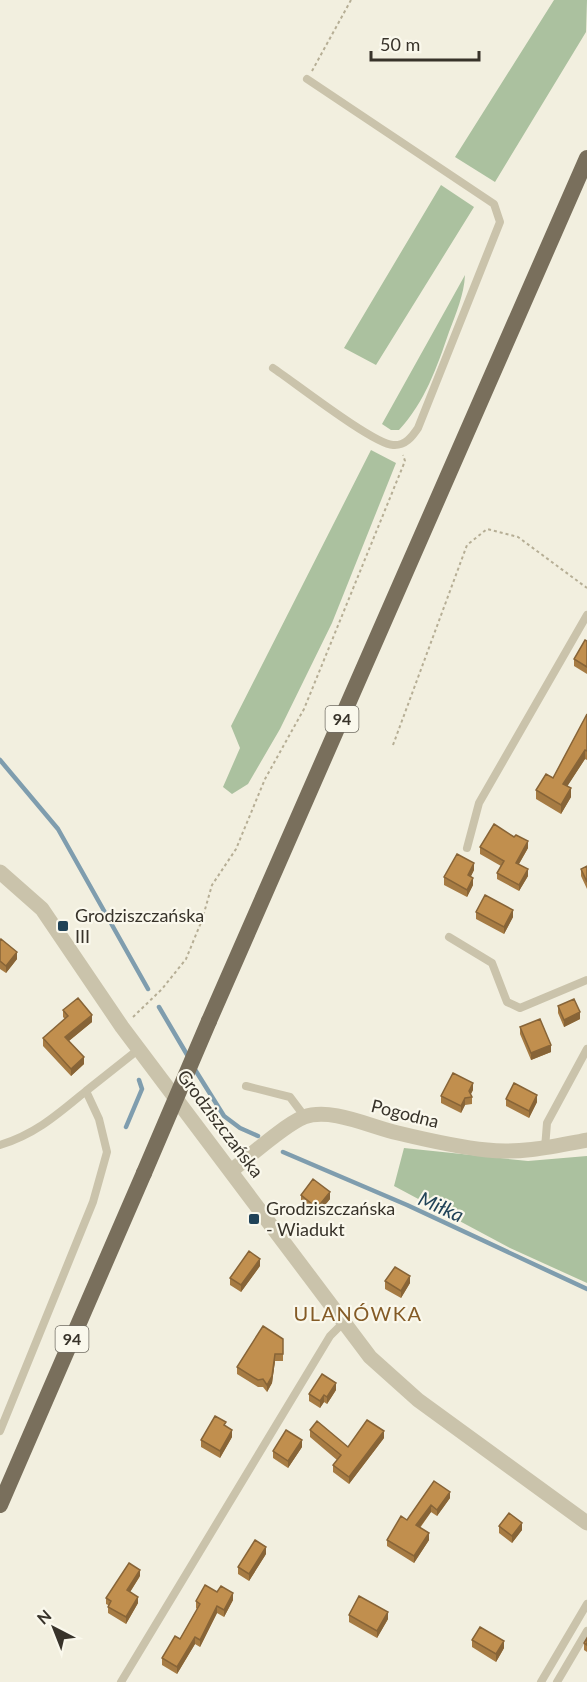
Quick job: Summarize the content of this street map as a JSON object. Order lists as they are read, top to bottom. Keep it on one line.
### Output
{"streets":{"main road":["94"],"street":["Pogodna","Grodziszczańska"]},"districts":["ULANÓWKA"],"water":["Miłka"],"places":{"transit":["Grodziszczańska III","Grodziszczańska - Wiadukt"]},"scale_bar":"50 m","north":"top left"}
